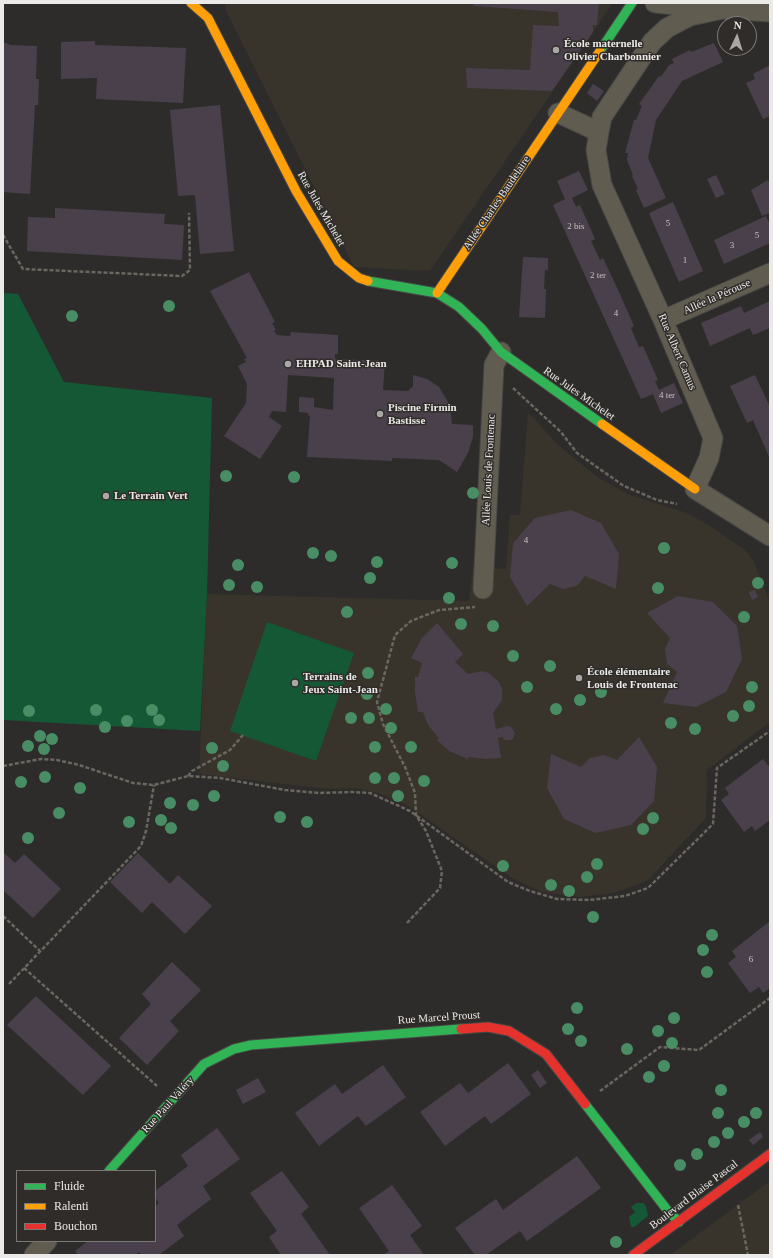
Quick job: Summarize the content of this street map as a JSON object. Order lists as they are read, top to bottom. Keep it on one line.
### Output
{"streets":{"street":["Allée Charles Baudelaire","Rue Jules Michelet","Allée la Pérouse","Rue Albert Camus","Allée Louis de Frontenac","Rue Marcel Proust","Rue Paul Valéry","Boulevard Blaise Pascal"]},"crossings":[["Allée Charles Baudelaire","Rue Jules Michelet"],["Rue Jules Michelet","Rue Albert Camus"],["Rue Jules Michelet","Allée Louis de Frontenac"],["Allée la Pérouse","Rue Albert Camus"],["Rue Marcel Proust","Rue Paul Valéry"],["Rue Marcel Proust","Boulevard Blaise Pascal"]],"places":["École maternelle Olivier Charbonnier","EHPAD Saint-Jean","Piscine Firmin Bastisse","Le Terrain Vert","École élémentaire Louis de Frontenac","Terrains de Jeux Saint-Jean"],"house_numbers":["5","2 bis","5","3","1","2 ter","4","4 ter","4","6"],"legend":["Fluide","Ralenti","Bouchon"],"north":"top"}
